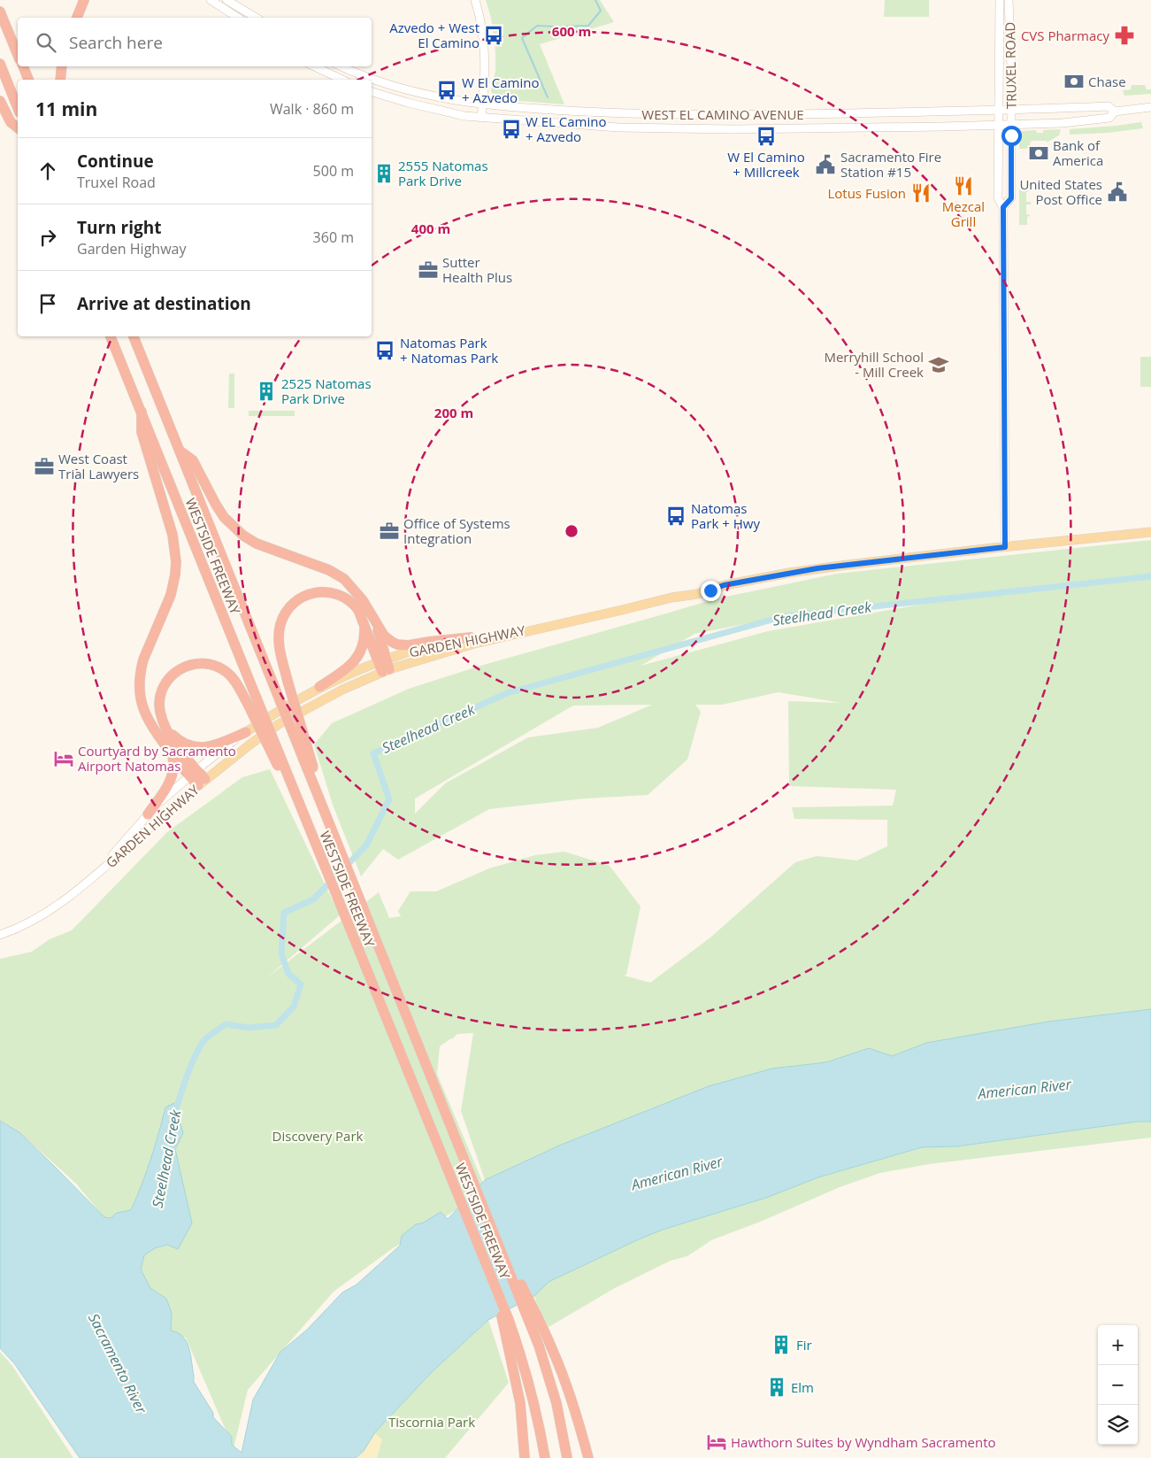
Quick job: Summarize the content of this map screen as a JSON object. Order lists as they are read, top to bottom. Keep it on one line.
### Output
{"streets":{"highway":["WESTSIDE FREEWAY"],"main road":["TRUXEL ROAD","WEST EL CAMINO AVENUE","GARDEN HIGHWAY"]},"crossings":[["TRUXEL ROAD","WEST EL CAMINO AVENUE"],["TRUXEL ROAD","GARDEN HIGHWAY"]],"water":["Steelhead Creek","American River","Sacramento River"],"parks":["Discovery Park","Tiscornia Park"],"places":{"bus stop":["Azvedo + West El Camino","W El Camino + Azvedo","W EL Camino + Azvedo","W El Camino + Millcreek","Natomas Park + Natomas Park","Natomas Park + Hwy"],"pharmacy":["CVS Pharmacy"],"bank":["Chase","Bank of America"],"public building":["Sacramento Fire Station #15","United States Post Office"],"building":["2555 Natomas Park Drive","2525 Natomas Park Drive","Fir","Elm"],"restaurant":["Mezcal Grill","Lotus Fusion"],"office":["Sutter Health Plus","West Coast Trial Lawyers","Office of Systems Integration"],"school or university":["Merryhill School - Mill Creek"],"hotel":["Courtyard by Sacramento Airport Natomas","Hawthorn Suites by Wyndham Sacramento"]},"page":{"search":"Search here","heading":["11 min","Walk · 860 m"],"list":[["Continue","Truxel Road","500 m"],["Turn right","Garden Highway","360 m"],"Arrive at destination"],"map_buttons":["+","−"]},"rings":["600 m","400 m","200 m"]}
